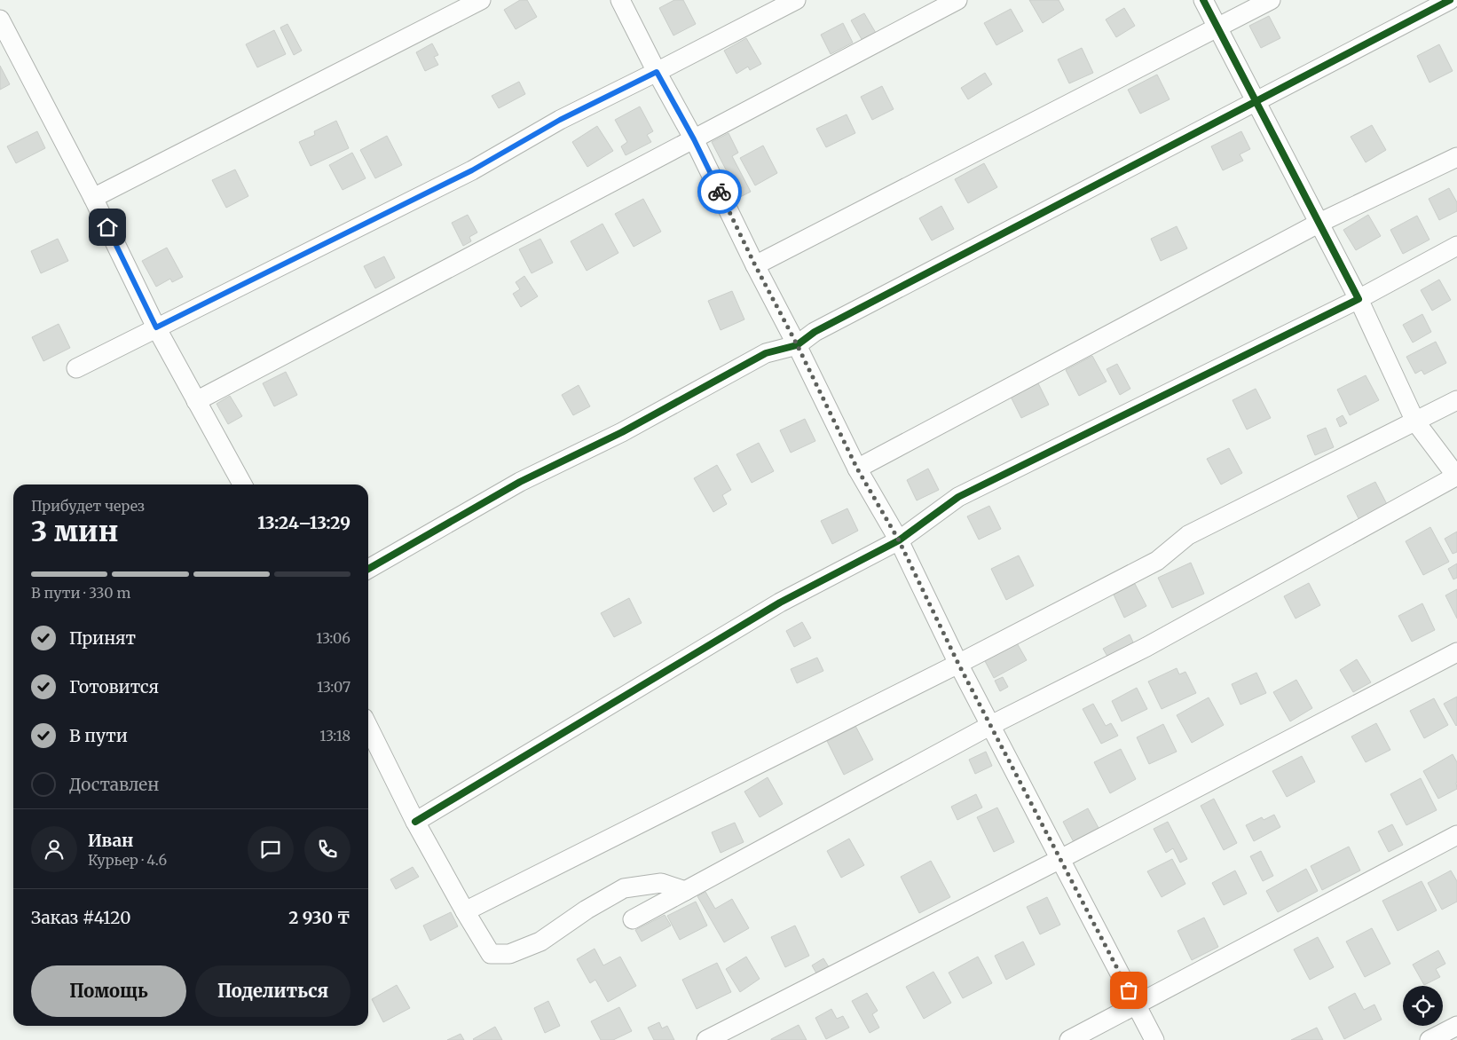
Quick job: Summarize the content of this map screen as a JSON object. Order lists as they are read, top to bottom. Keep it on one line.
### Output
{"page":{"heading":["3 мин","Прибудет через","13:24–13:29"],"panel":["Иван","Курьер · 4.6","Заказ #4120","2 930 ₸"],"bar":"В пути · 330 m","list":[["Принят","13:06"],["Готовится","13:07"],["В пути","13:18"],"Доставлен"],"buttons":["Помощь","Поделиться"]}}
